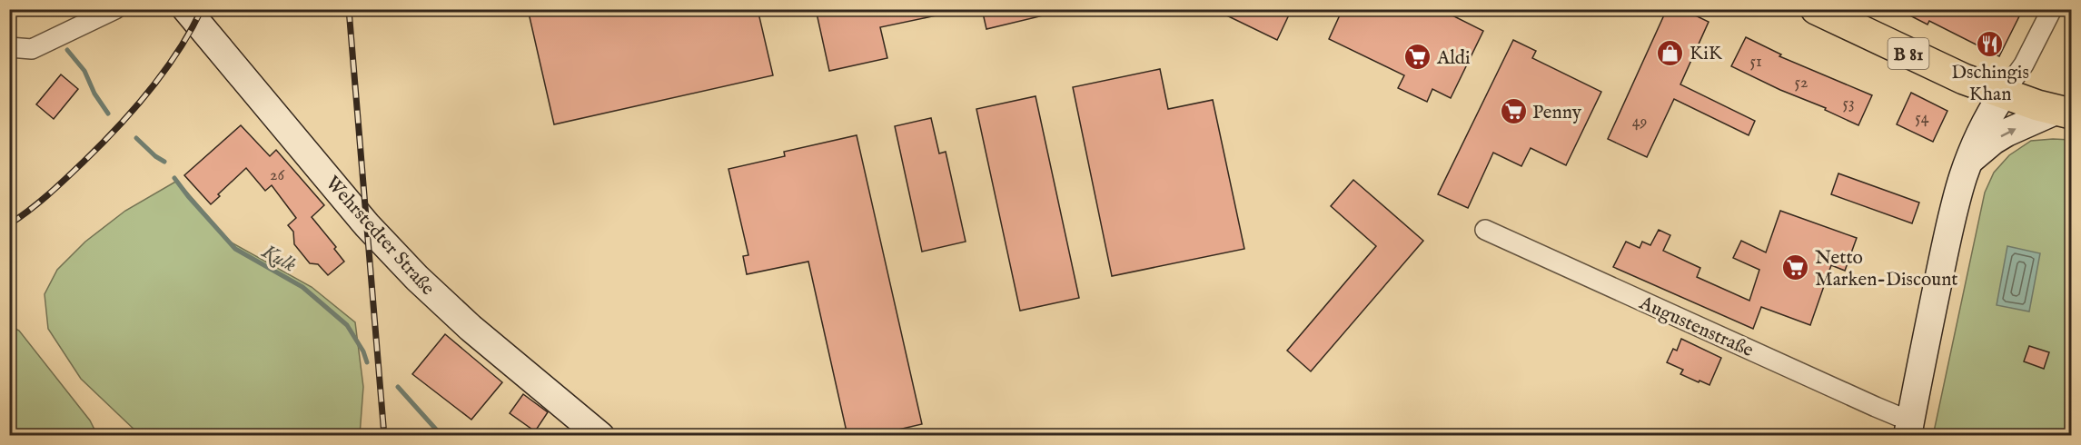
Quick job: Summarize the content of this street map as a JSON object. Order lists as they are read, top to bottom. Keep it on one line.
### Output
{"streets":{"main road":["B 81"],"street":["Wehrstedter Straße","Augustenstraße"]},"water":["Kulk"],"places":{"restaurant":["Dschingis Khan"],"shop":["KiK"],"supermarket":["Aldi","Penny","Netto Marken-Discount"]},"house_numbers":["51","52","53","54","49","26"]}
